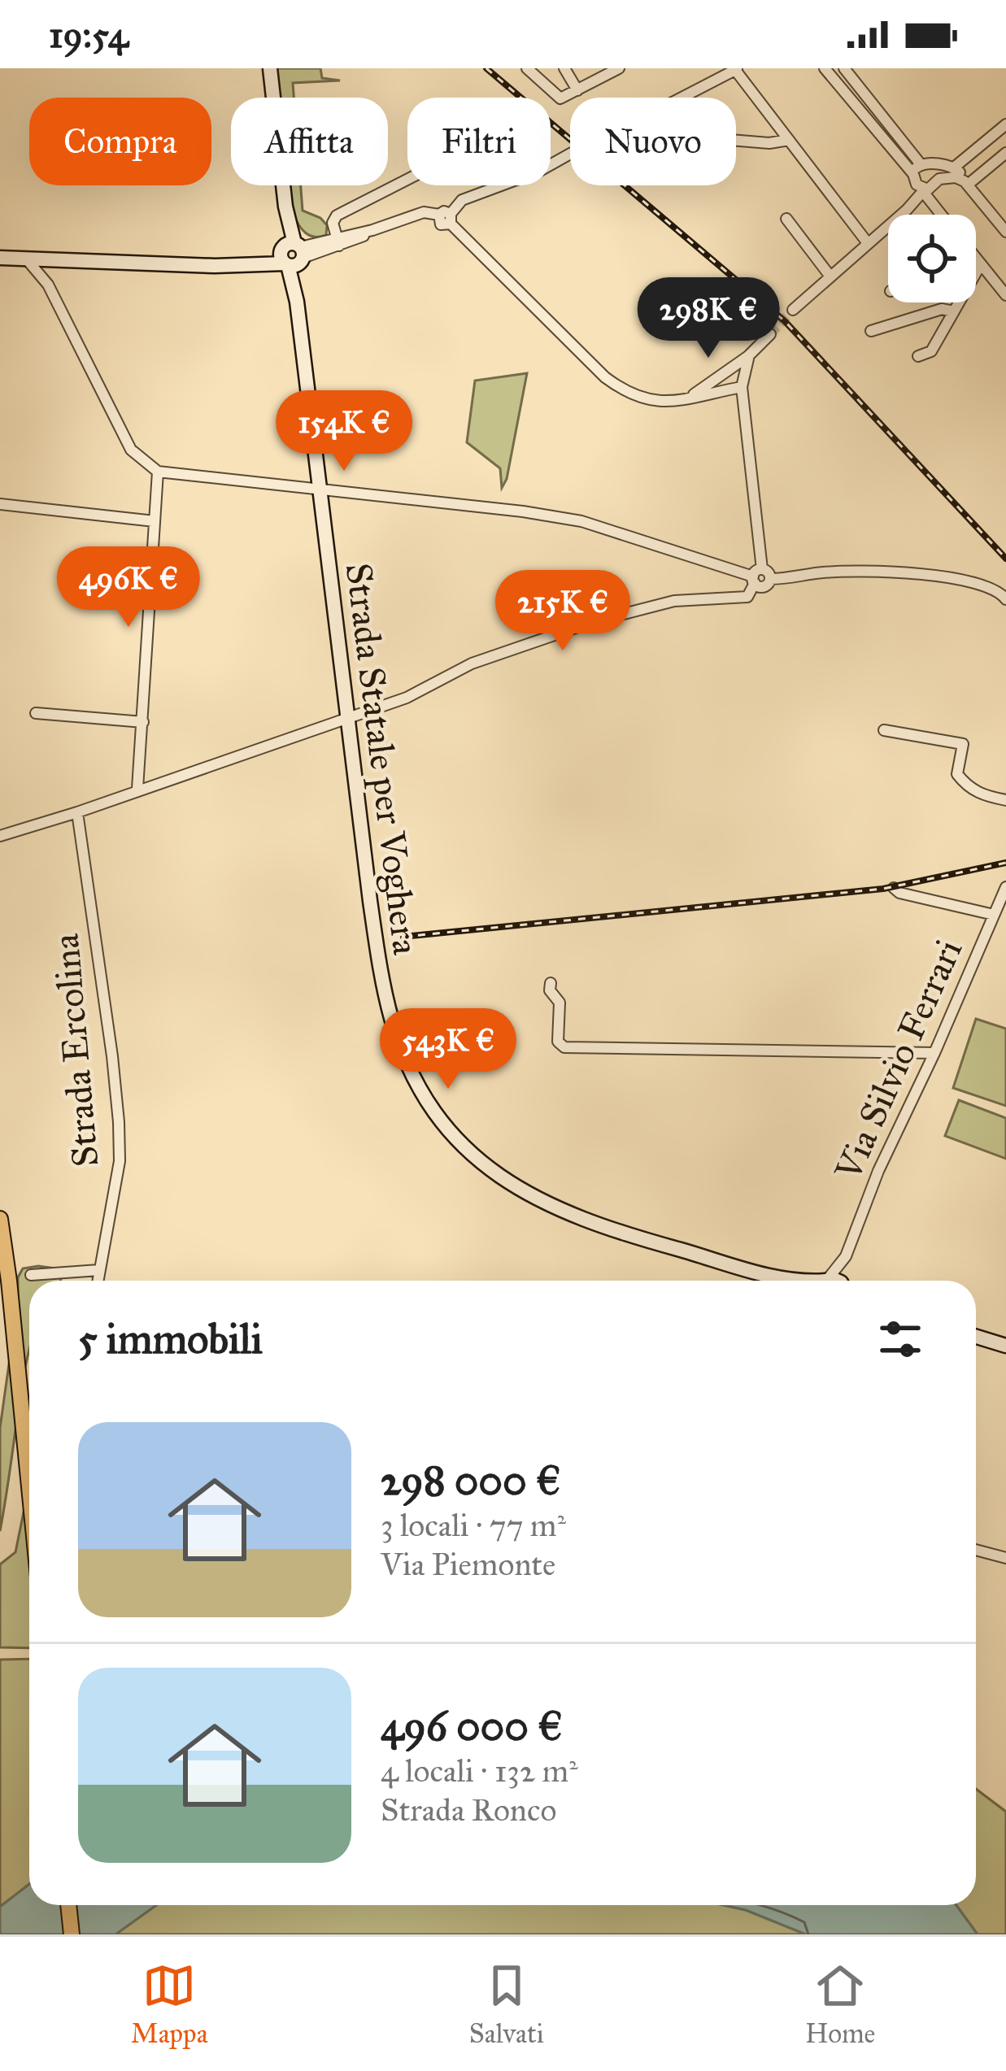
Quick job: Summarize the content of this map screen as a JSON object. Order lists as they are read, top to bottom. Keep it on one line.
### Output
{"streets":{"main road":["Strada Statale per Voghera"],"street":["Strada Ercolina","Via Silvio Ferrari"]},"page":{"status":"19:54","chip":["Compra","Affitta","Filtri","Nuovo"],"price":["298K €","154K €","496K €","215K €","543K €"],"heading":"5 immobili","list":[{"name":"298 000 €","note":"3 locali · 77 m² · Via Piemonte"},{"name":"496 000 €","note":"4 locali · 132 m² · Strada Ronco"}],"tabs":["Mappa","Salvati","Home"]}}
